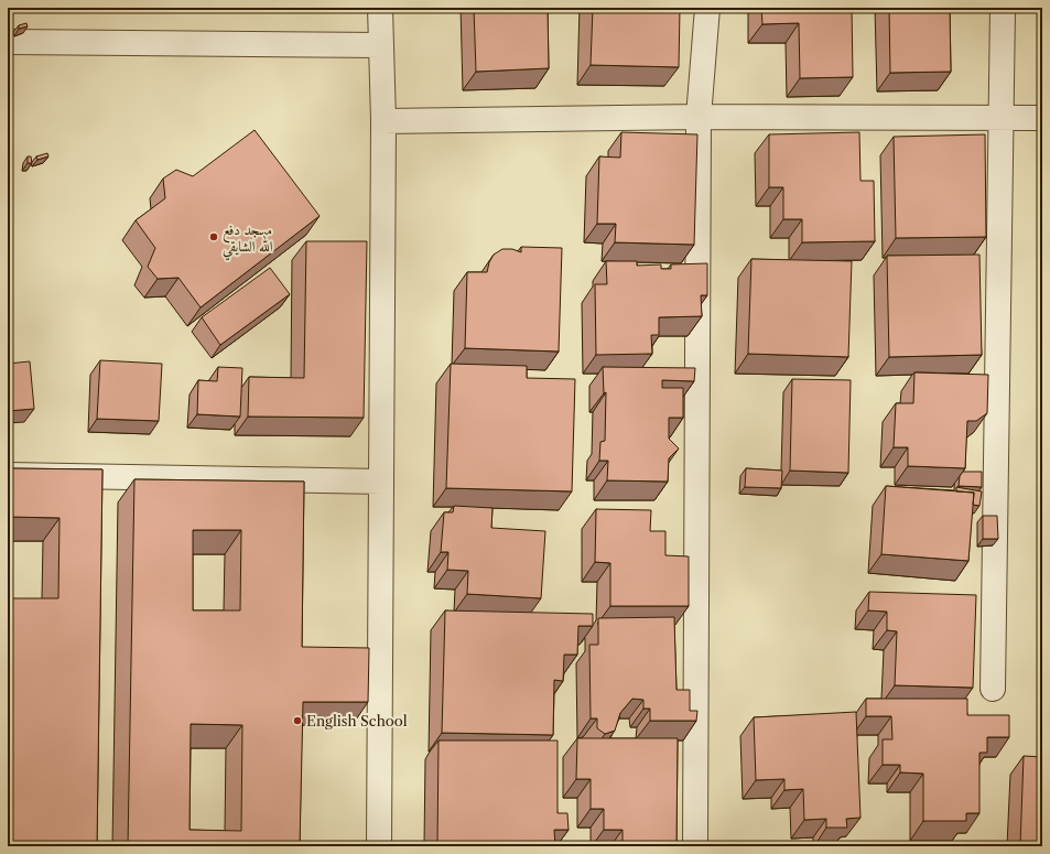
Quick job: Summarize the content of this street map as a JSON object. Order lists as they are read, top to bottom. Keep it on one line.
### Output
{"places":["مسجد دفع الله الشايقي","English School"]}
